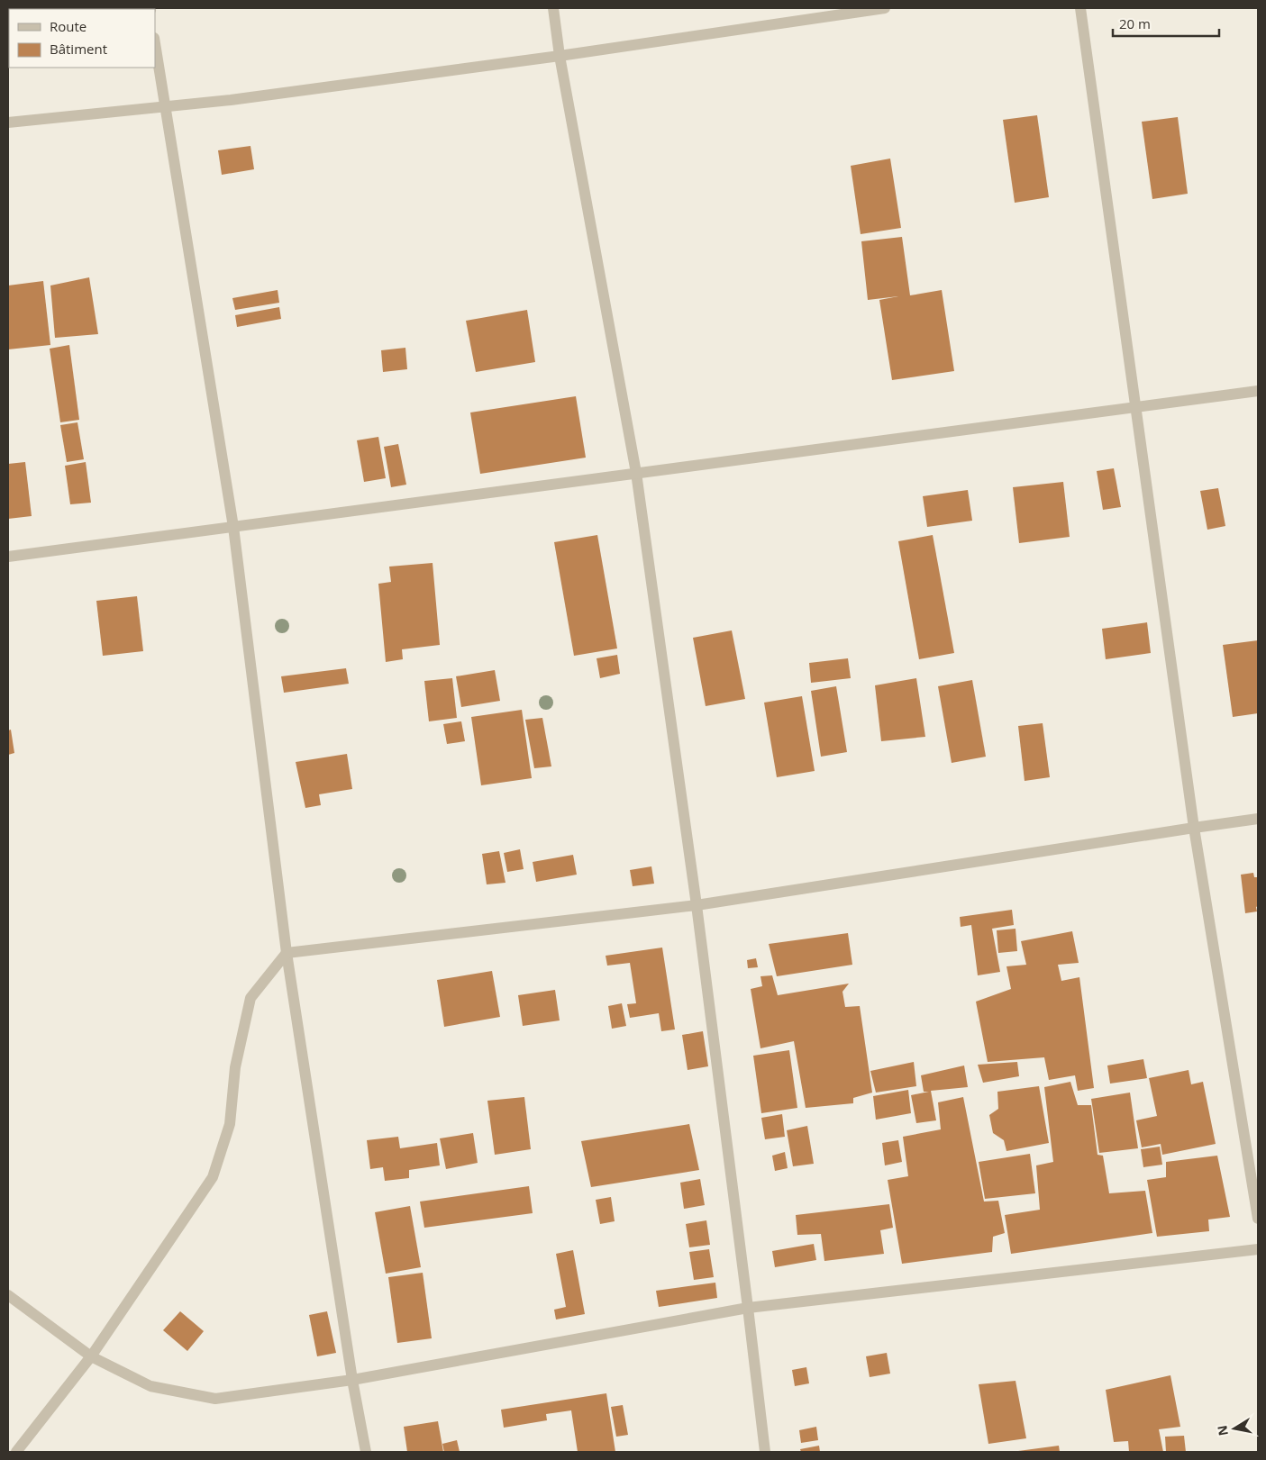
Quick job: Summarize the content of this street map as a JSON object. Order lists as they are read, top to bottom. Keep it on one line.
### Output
{"legend":["Route","Bâtiment"],"scale_bar":"20 m","north":"left"}
